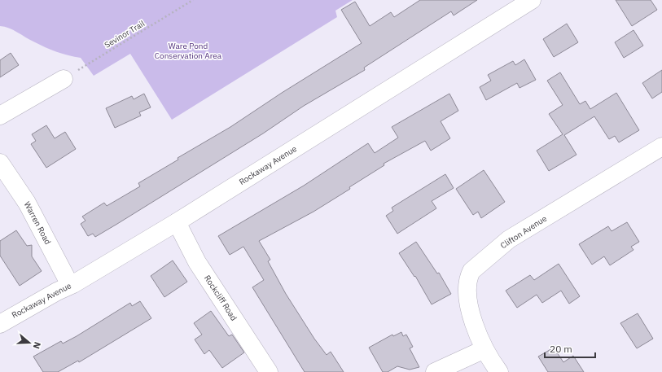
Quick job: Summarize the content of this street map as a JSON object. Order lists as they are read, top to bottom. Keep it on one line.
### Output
{"streets":{"street":["Rockaway Avenue","Warren Road","Clifton Avenue","Rockcliff Road"],"path":["Sevinor Trail"]},"crossings":[["Rockaway Avenue","Warren Road"],["Rockaway Avenue","Rockcliff Road"]],"parks":["Ware Pond Conservation Area"],"scale_bar":"20 m","north":"right"}
